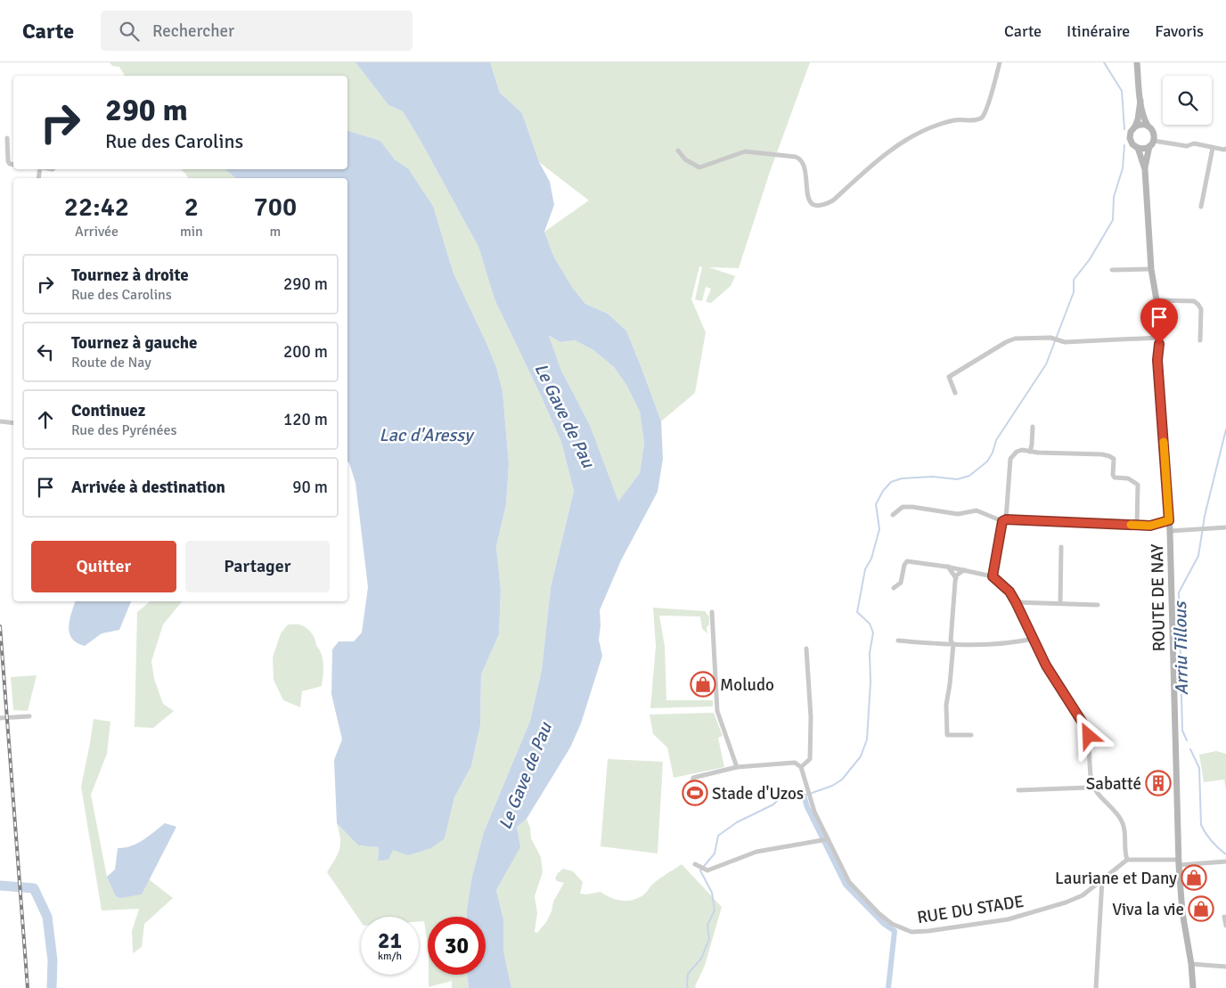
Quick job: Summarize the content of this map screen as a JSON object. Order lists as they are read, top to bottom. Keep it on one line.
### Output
{"streets":{"main road":["ROUTE DE NAY"],"street":["RUE DU STADE"]},"water":["Le Gave de Pau","Lac d'Aressy","Arriu Tillous"],"places":{"shop":["Moludo","Lauriane et Dany","Viva la vie"],"building":["Sabatté"],"sports":["Stade d'Uzos"]},"page":{"header":"Carte","search":"Rechercher","nav":["Carte","Itinéraire","Favoris"],"turn":["290 m","Rue des Carolins"],"eta":["22:42","Arrivée","2","min","700","m"],"list":[{"name":"Tournez à droite","note":"Rue des Carolins","value":"290 m"},{"name":"Tournez à gauche","note":"Route de Nay","value":"200 m"},{"name":"Continuez","note":"Rue des Pyrénées","value":"120 m"},{"name":"Arrivée à destination","value":"90 m"}],"buttons":["Quitter","Partager"],"speed":"21 km/h","limit":"30"}}
